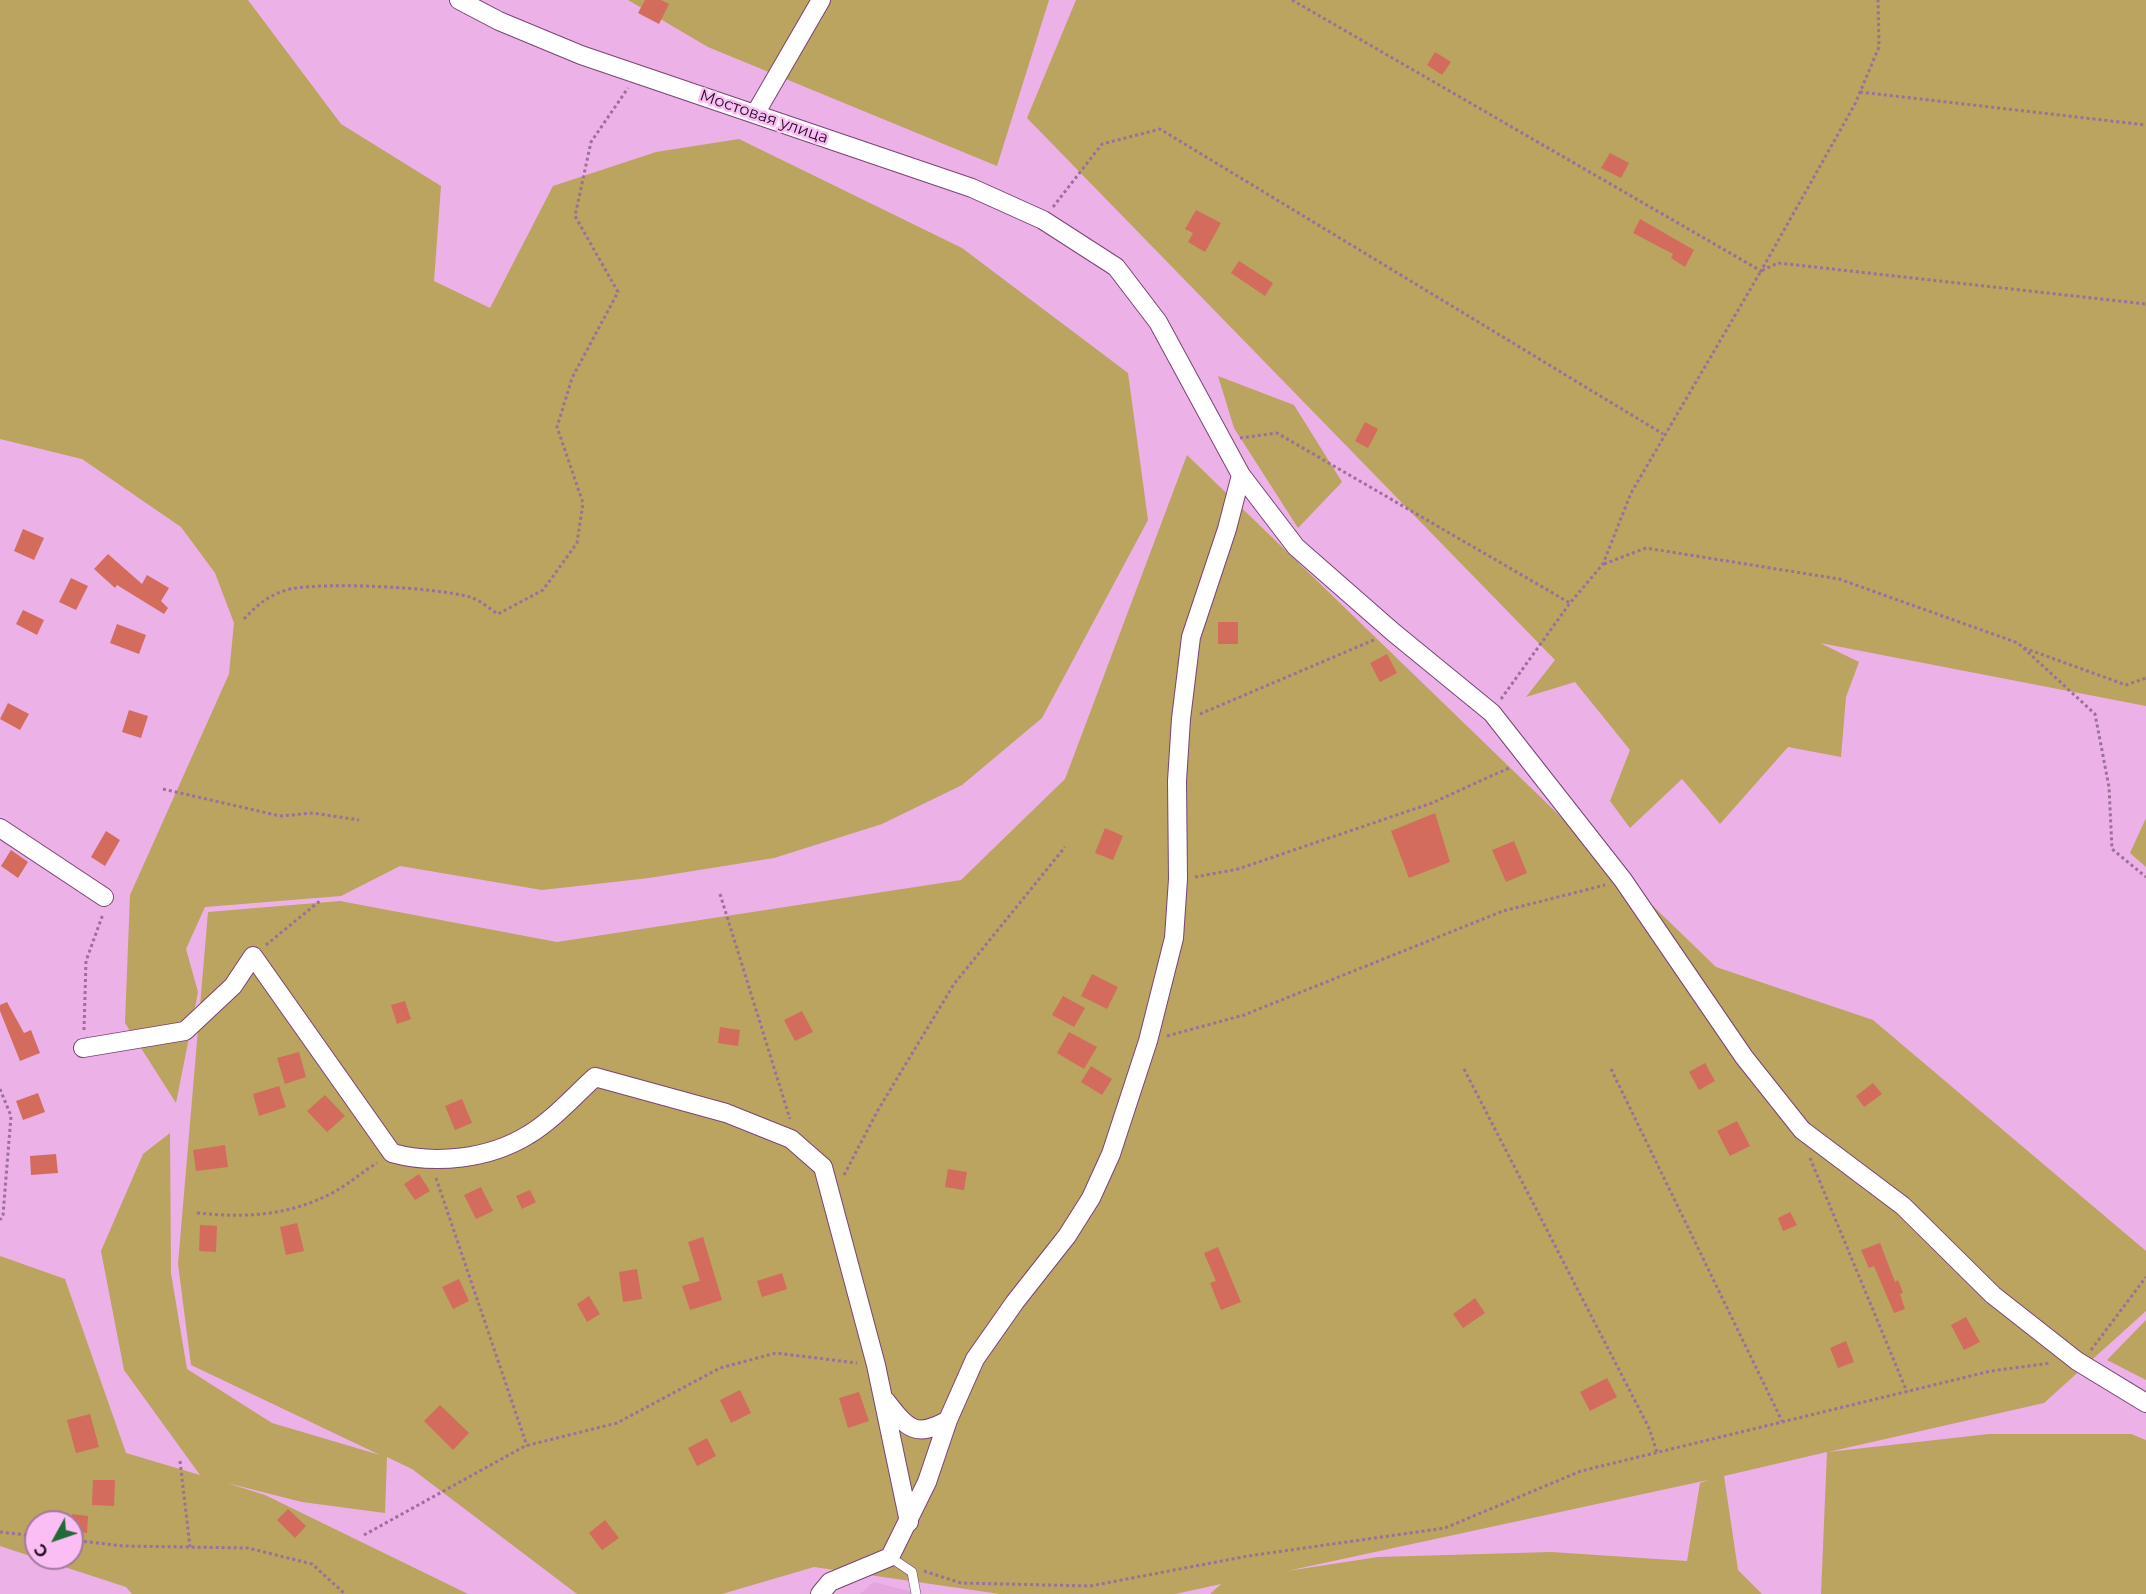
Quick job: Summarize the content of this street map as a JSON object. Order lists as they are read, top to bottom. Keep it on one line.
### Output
{"streets":{"street":["Мостовая улица"]},"north":"bottom left"}
